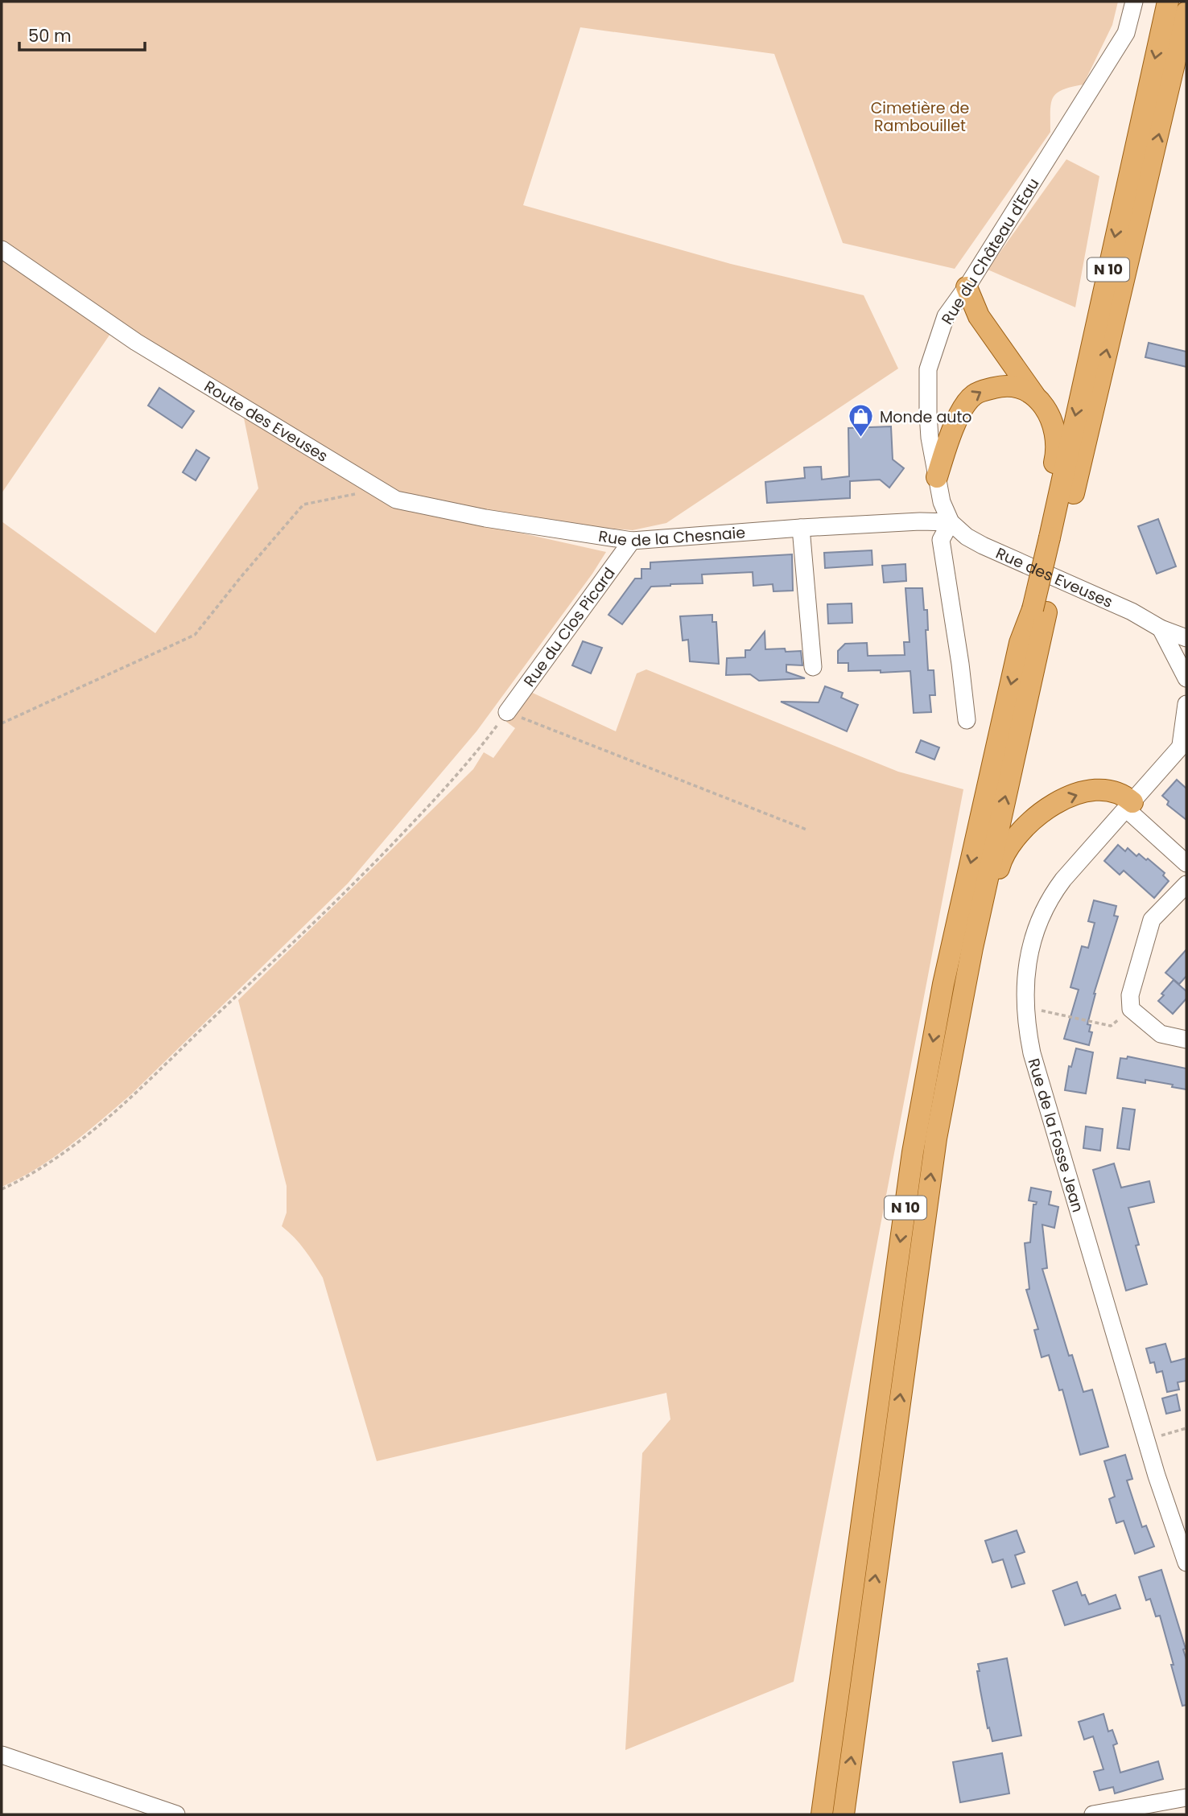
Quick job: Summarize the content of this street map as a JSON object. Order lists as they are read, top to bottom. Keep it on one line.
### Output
{"streets":{"main road":["N 10"],"street":["Rue du Château d'Eau","Route des Eveuses","Rue de la Chesnaie","Rue des Eveuses","Rue du Clos Picard","Rue de la Fosse Jean"]},"crossings":[["Rue du Château d'Eau","Rue de la Chesnaie"],["Rue du Château d'Eau","Rue des Eveuses"],["Route des Eveuses","Rue de la Chesnaie"],["Rue de la Chesnaie","Rue des Eveuses"],["Rue de la Chesnaie","Rue du Clos Picard"]],"parks":["Cimetière de Rambouillet"],"places":{"shop":["Monde auto"]},"scale_bar":"50 m"}
